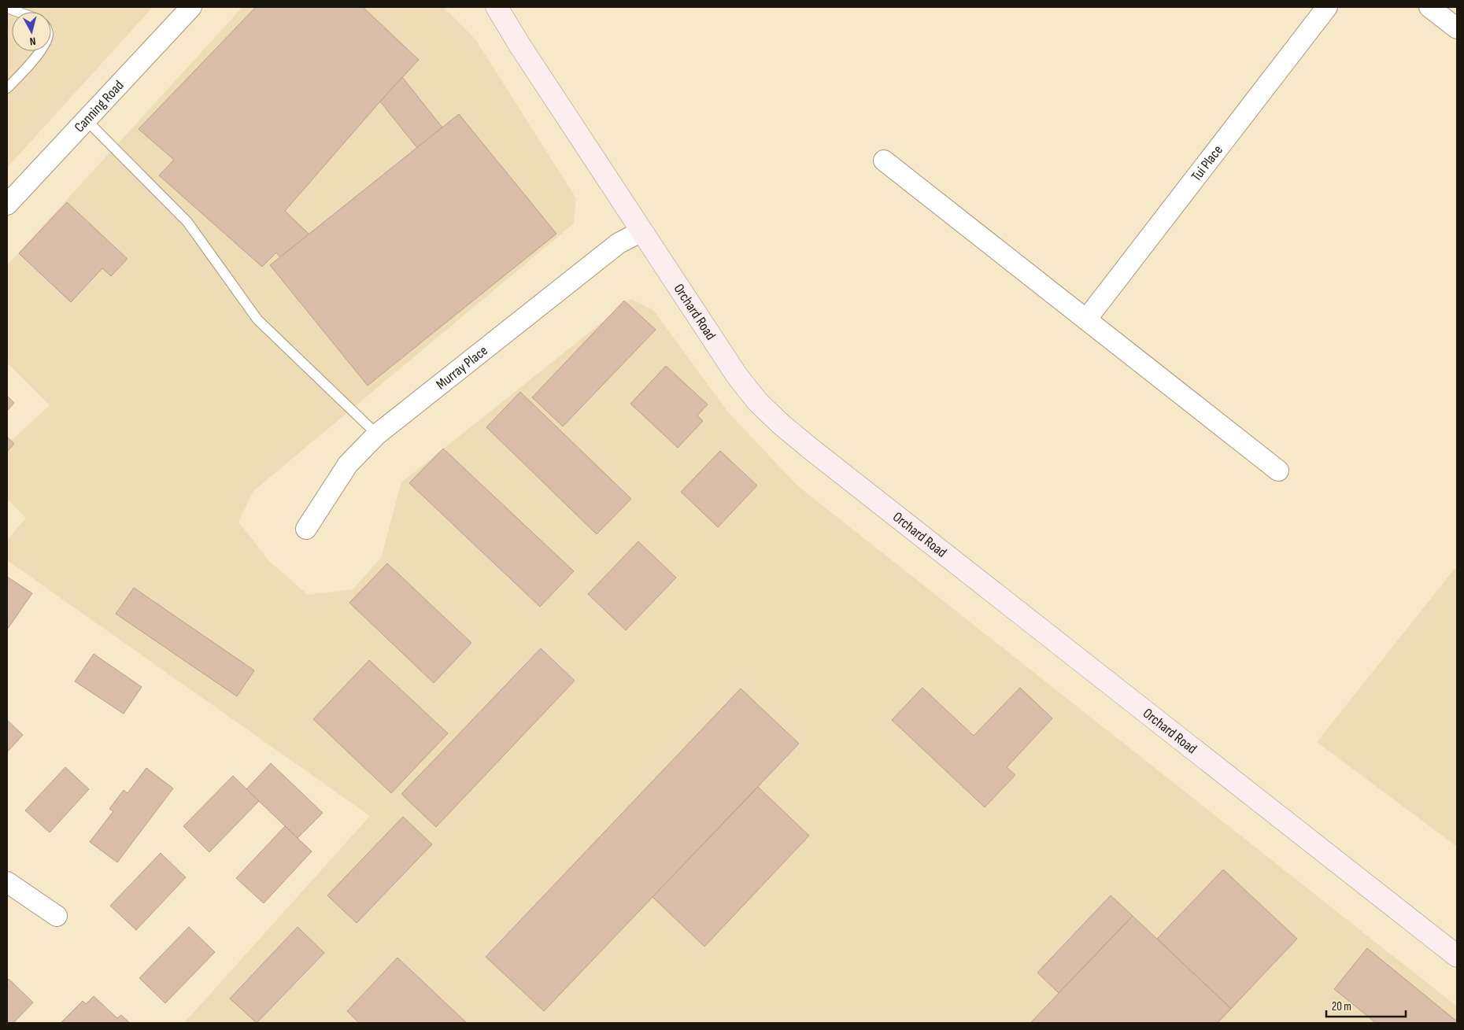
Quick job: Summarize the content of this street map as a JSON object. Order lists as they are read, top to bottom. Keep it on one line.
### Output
{"streets":{"main road":["Orchard Road"],"street":["Canning Road","Tui Place","Murray Place"]},"crossings":[["Orchard Road","Murray Place"]],"scale_bar":"20 m","north":"bottom"}
